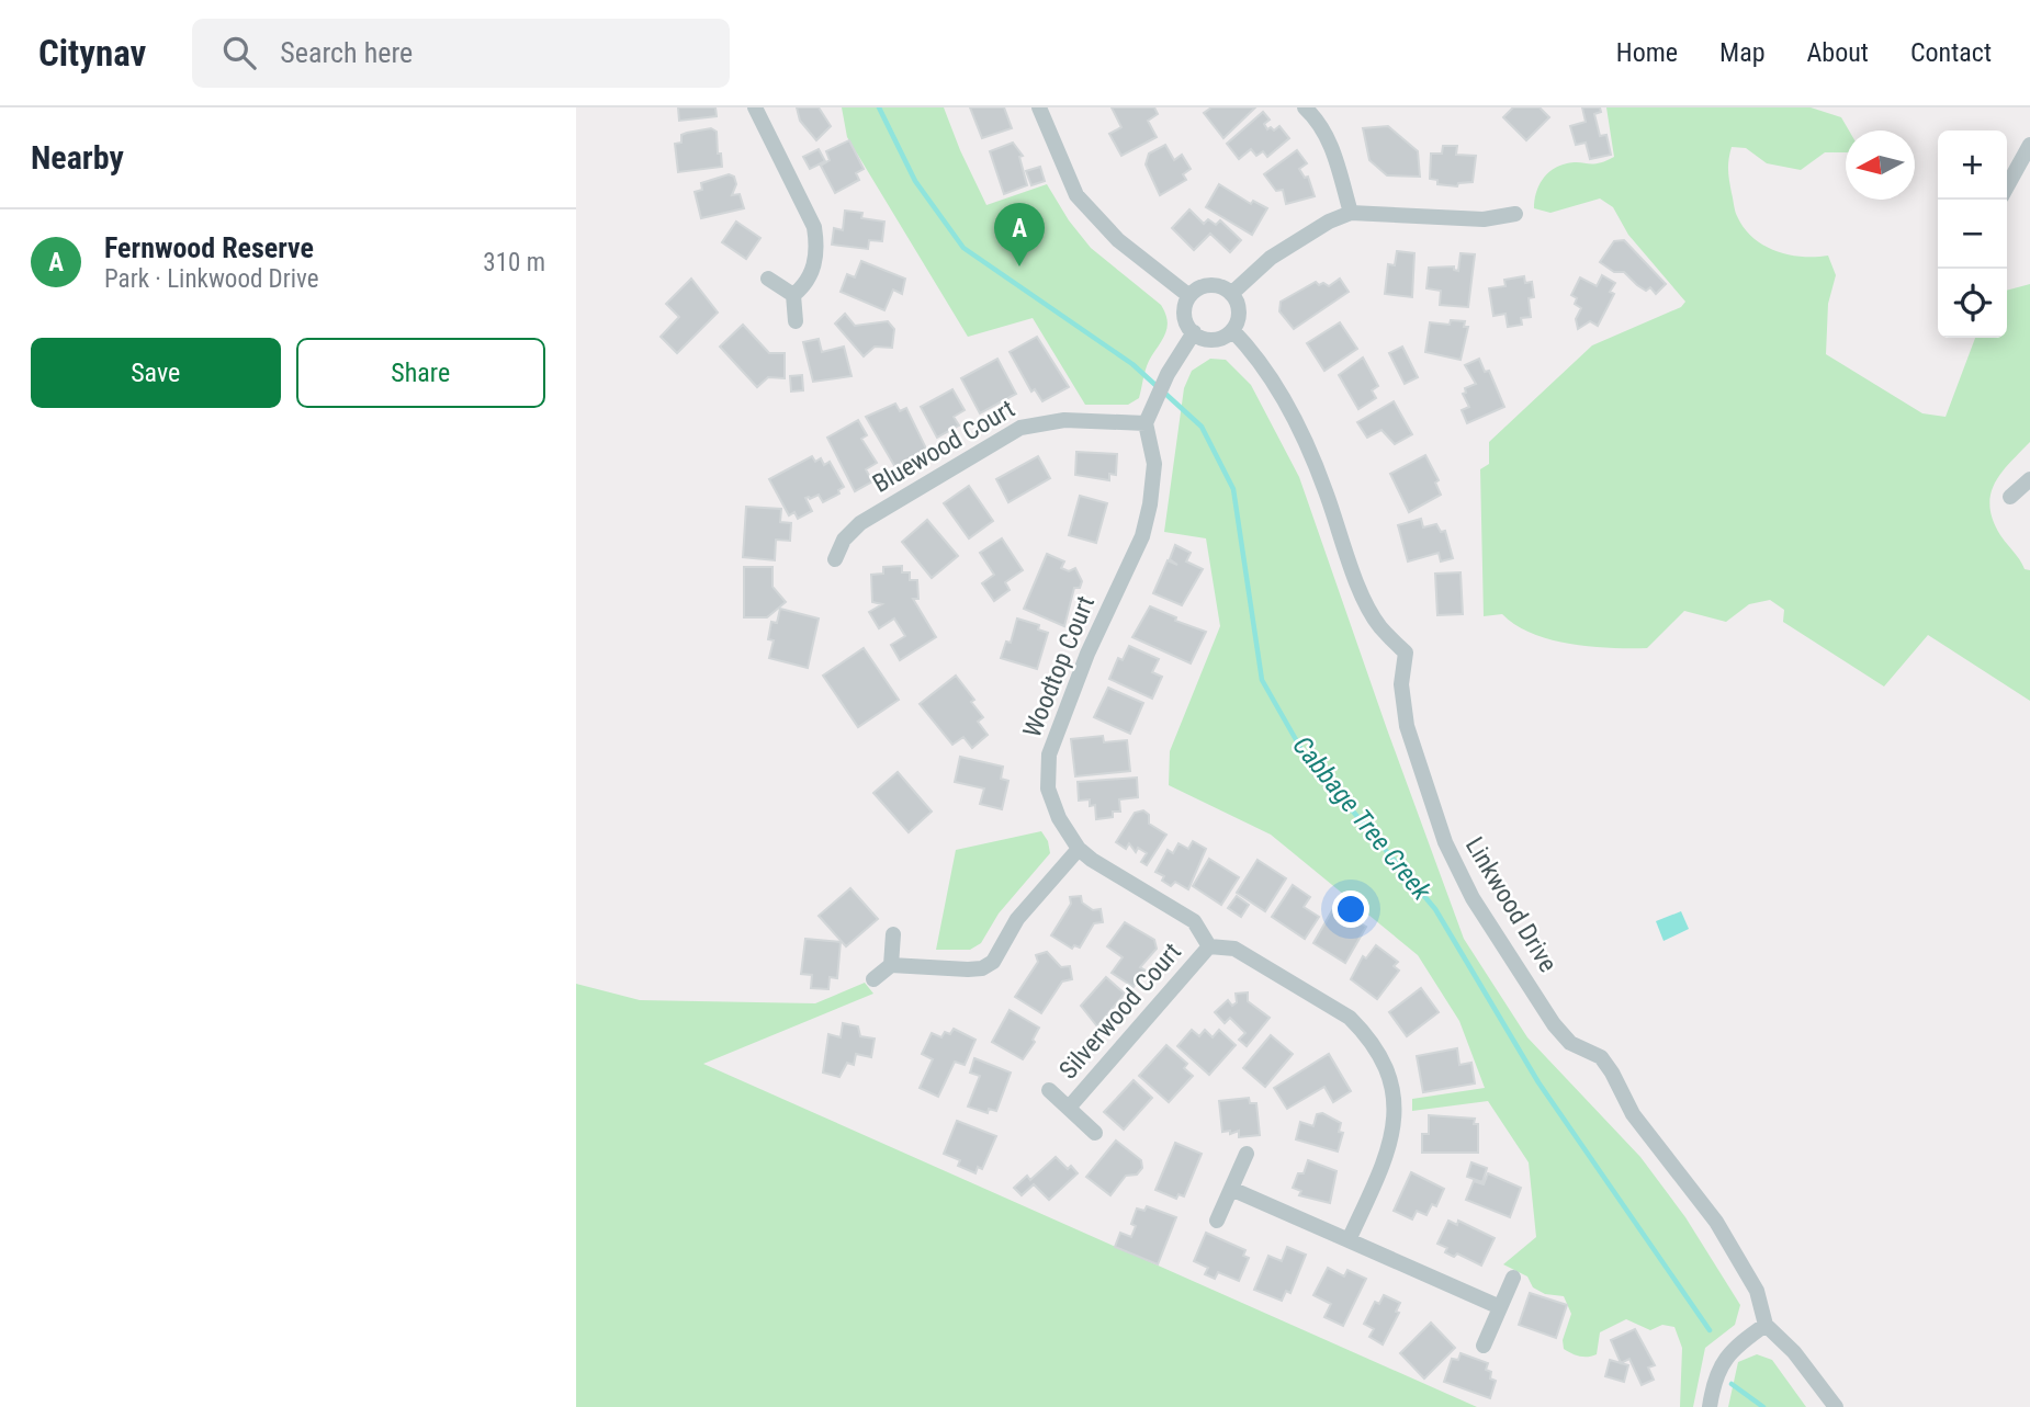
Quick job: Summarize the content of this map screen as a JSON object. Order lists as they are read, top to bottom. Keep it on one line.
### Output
{"streets":{"street":["Bluewood Court","Woodtop Court","Linkwood Drive","Silverwood Court"]},"crossings":[["Bluewood Court","Woodtop Court"],["Woodtop Court","Silverwood Court"]],"water":["Cabbage Tree Creek"],"north":"left","page":{"header":"Citynav","search":"Search here","nav":["Home","Map","About","Contact"],"heading":"Nearby","map_buttons":["+","−"],"pins":"A","list":[{"mark":"A","name":"Fernwood Reserve","note":"Park · Linkwood Drive","value":"310 m"}],"buttons":["Save","Share"]}}
